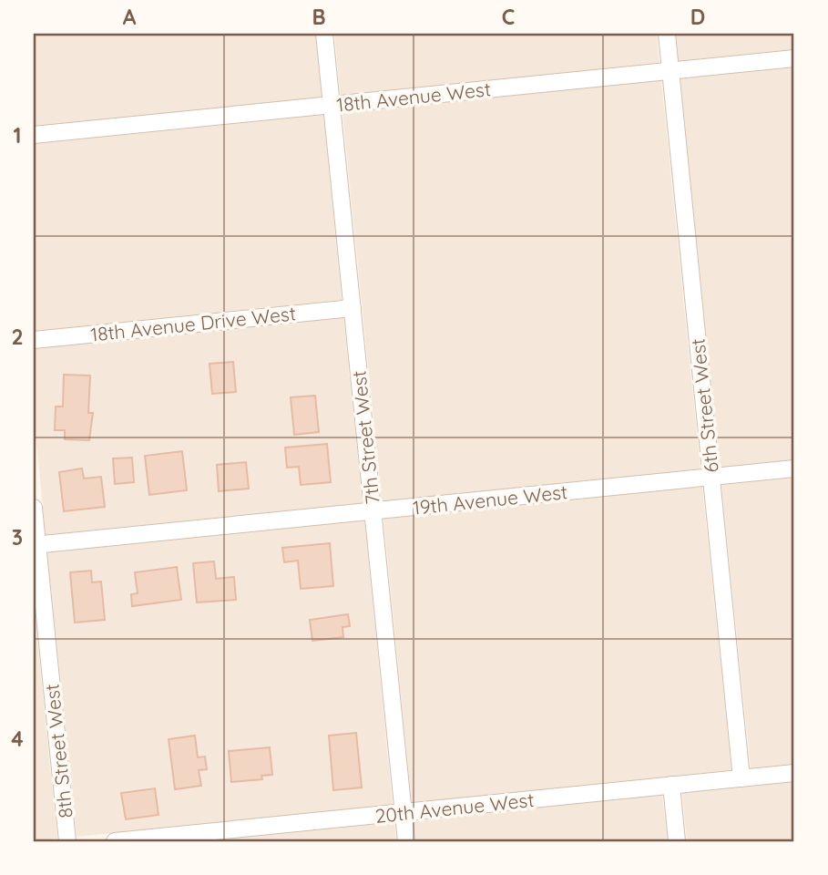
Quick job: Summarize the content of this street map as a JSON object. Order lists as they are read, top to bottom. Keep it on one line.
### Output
{"streets":{"street":["18th Avenue West","18th Avenue Drive West","6th Street West","7th Street West","19th Avenue West","8th Street West","20th Avenue West"]},"crossings":[["18th Avenue West","6th Street West"],["18th Avenue West","7th Street West"],["18th Avenue Drive West","7th Street West"],["6th Street West","19th Avenue West"],["6th Street West","20th Avenue West"],["7th Street West","19th Avenue West"],["7th Street West","20th Avenue West"],["19th Avenue West","8th Street West"]],"grid":{"columns":["A","B","C","D"],"rows":["1","2","3","4"]}}
